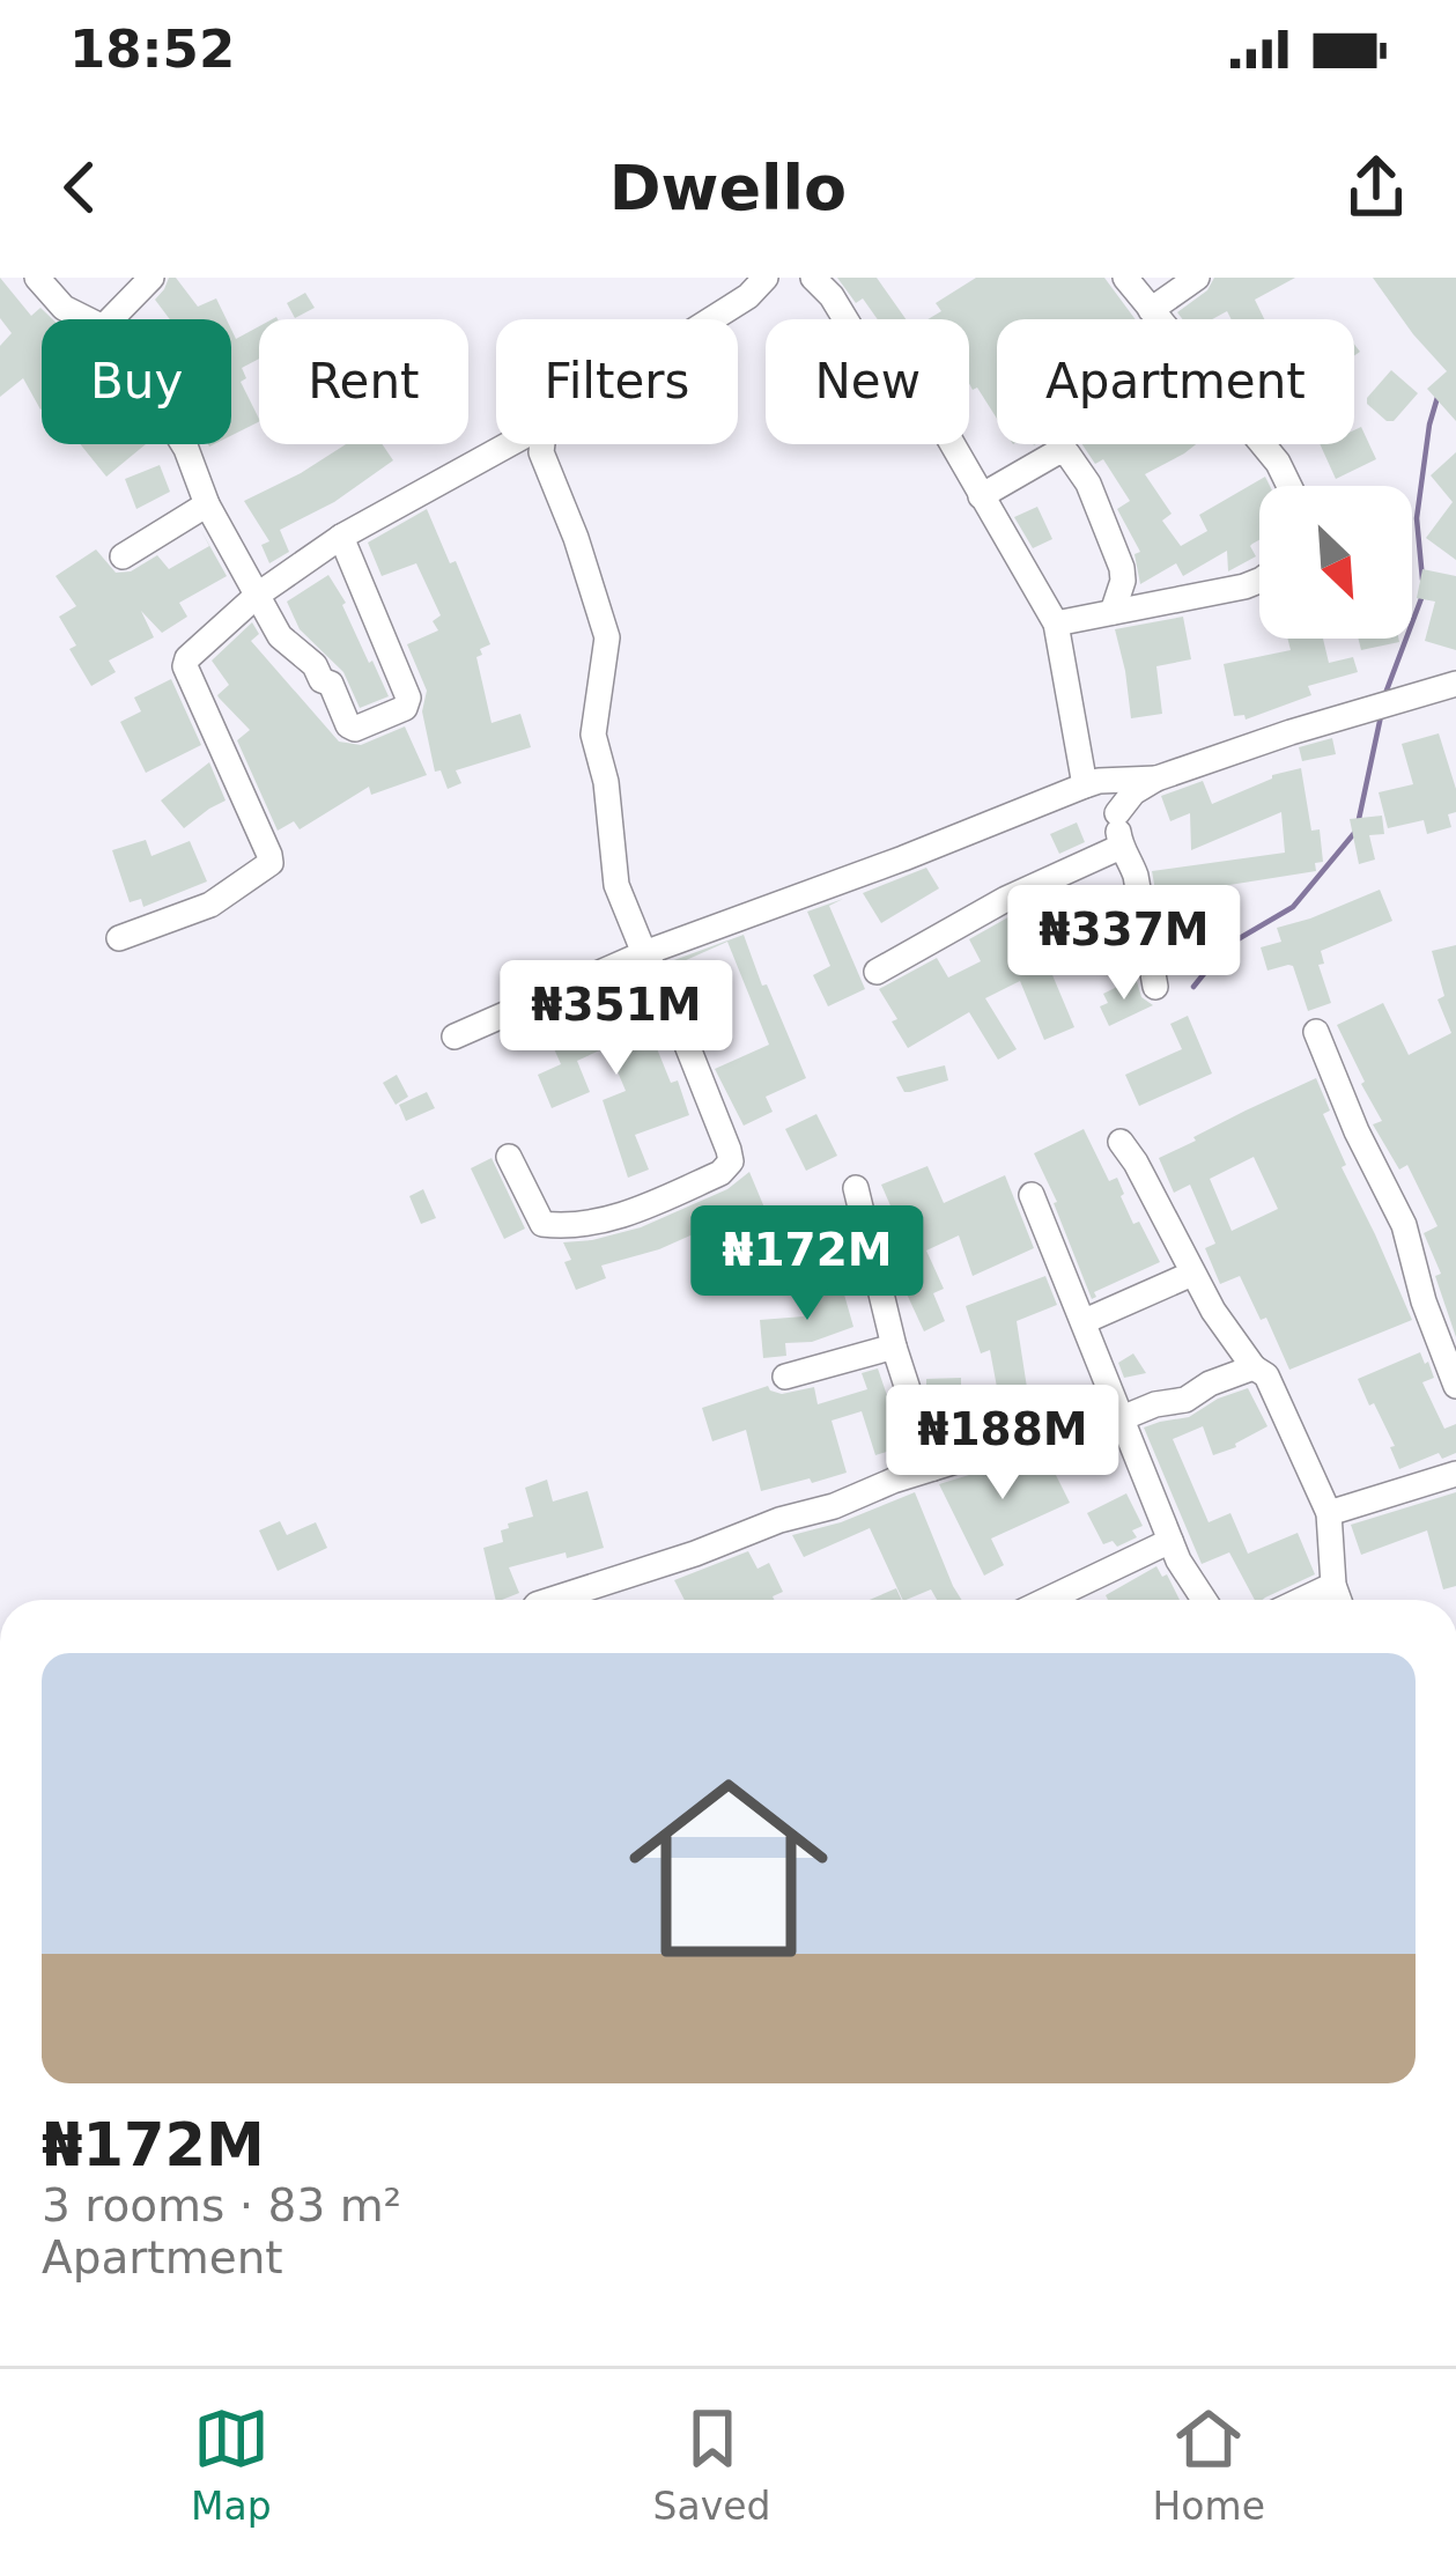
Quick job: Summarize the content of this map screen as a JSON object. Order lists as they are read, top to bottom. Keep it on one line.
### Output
{"north":"bottom right","page":{"status":"18:52","header":"Dwello","chip":["Buy","Rent","Filters","New","Apartment"],"price":["₦337M","₦351M","₦172M","₦188M"],"list":[{"name":"₦172M","note":"3 rooms · 83 m² · Apartment"}],"tabs":["Map","Saved","Home"]}}
